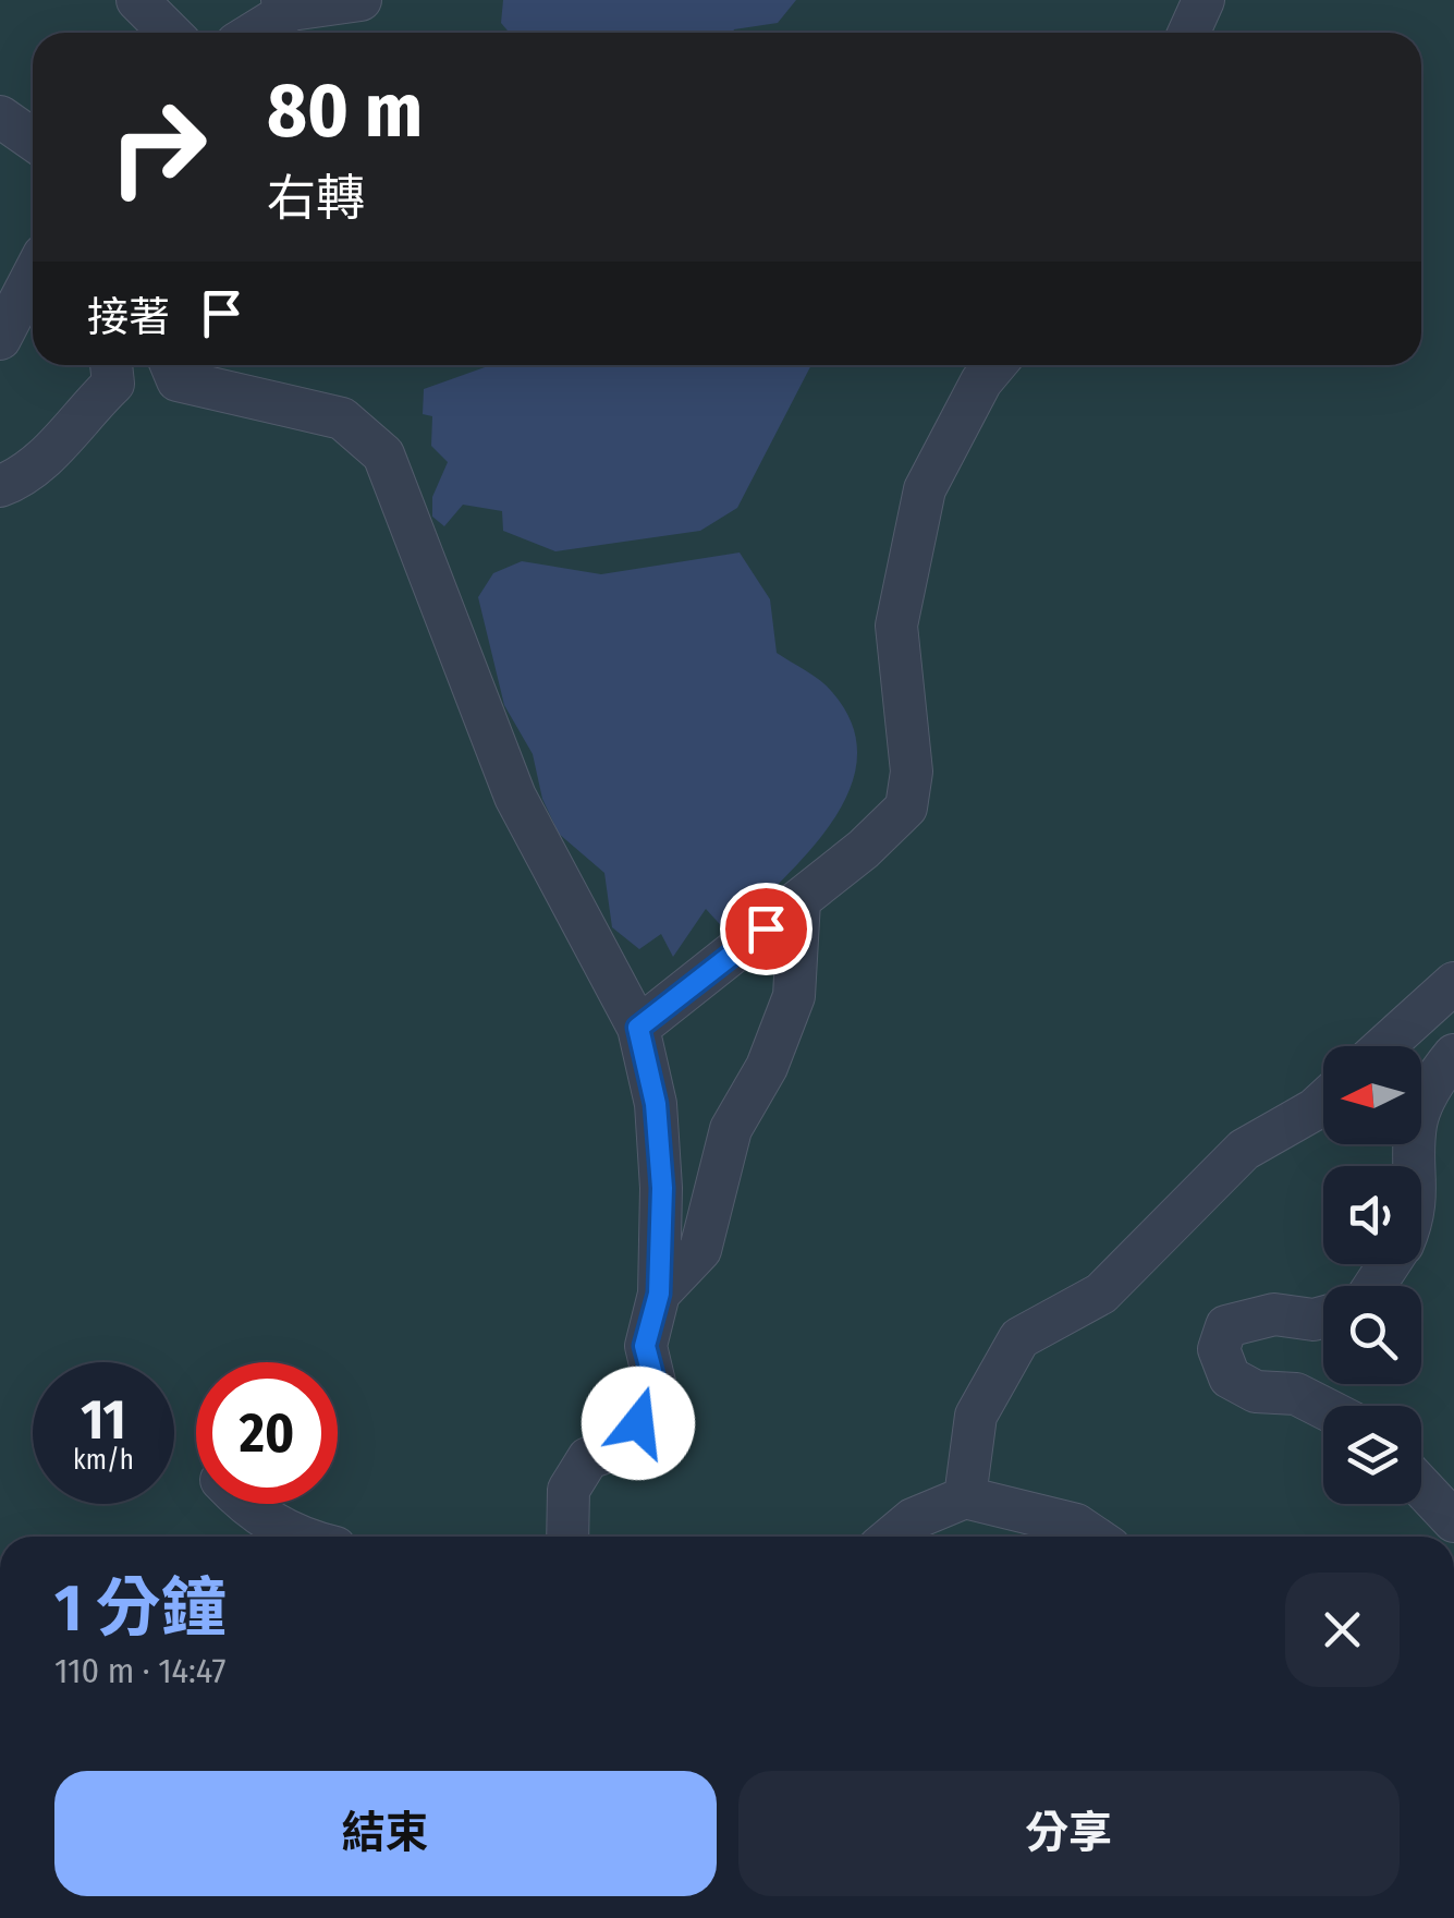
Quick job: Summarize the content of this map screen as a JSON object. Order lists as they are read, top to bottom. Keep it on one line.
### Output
{"north":"left","page":{"turn":["80 m","右轉"],"then":"接著","speed":"11 km/h","limit":"20","heading":["1 分鐘","110 m · 14:47"],"buttons":["結束","分享"]}}
